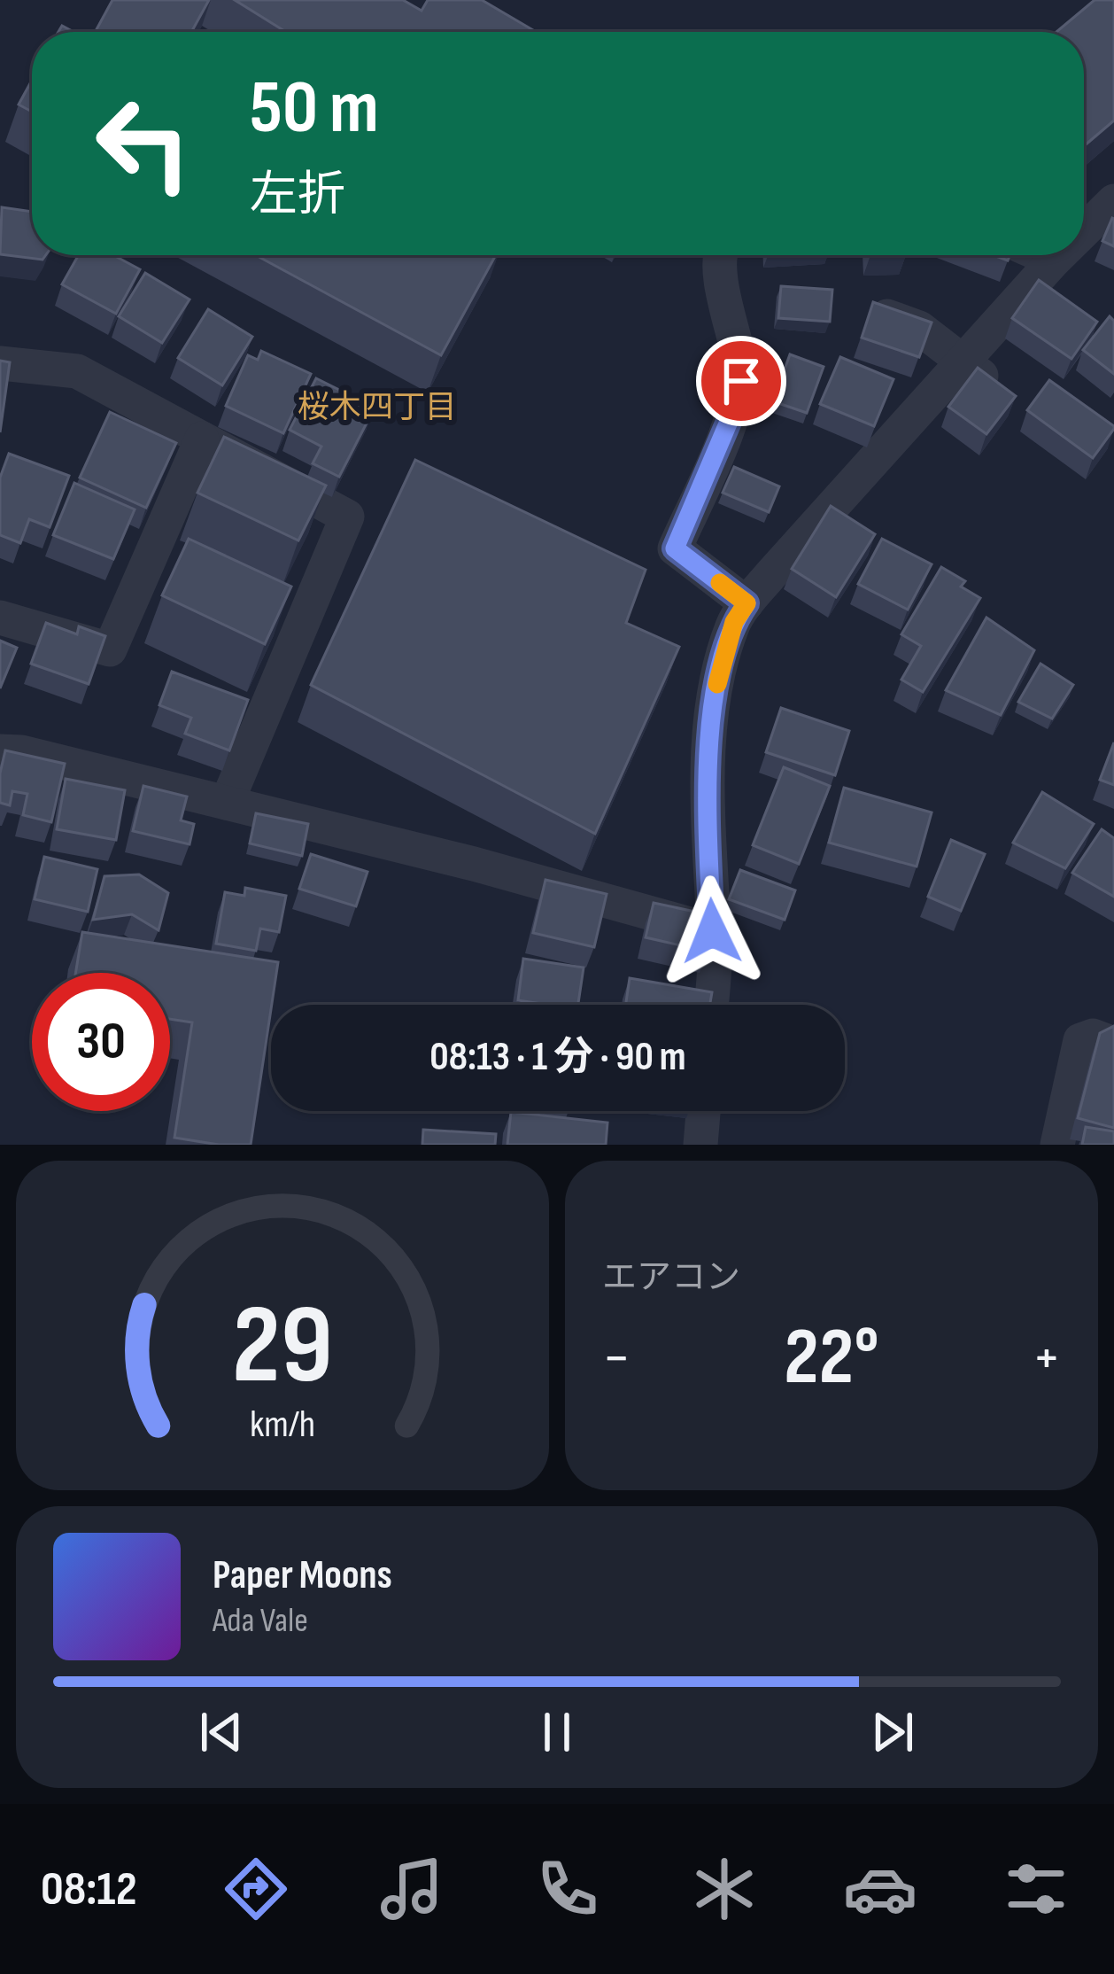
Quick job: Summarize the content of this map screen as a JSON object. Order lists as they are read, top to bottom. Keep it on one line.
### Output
{"districts":["桜木四丁目"],"page":{"turn":["50 m","左折"],"limit":"30","trip":"08:13 · 1 分 · 90 m","tile":"エアコン","heat":["−","22°","+"],"song":["Paper Moons","Ada Vale"],"tabs":"08:12","gauge":["29","km/h"]}}
